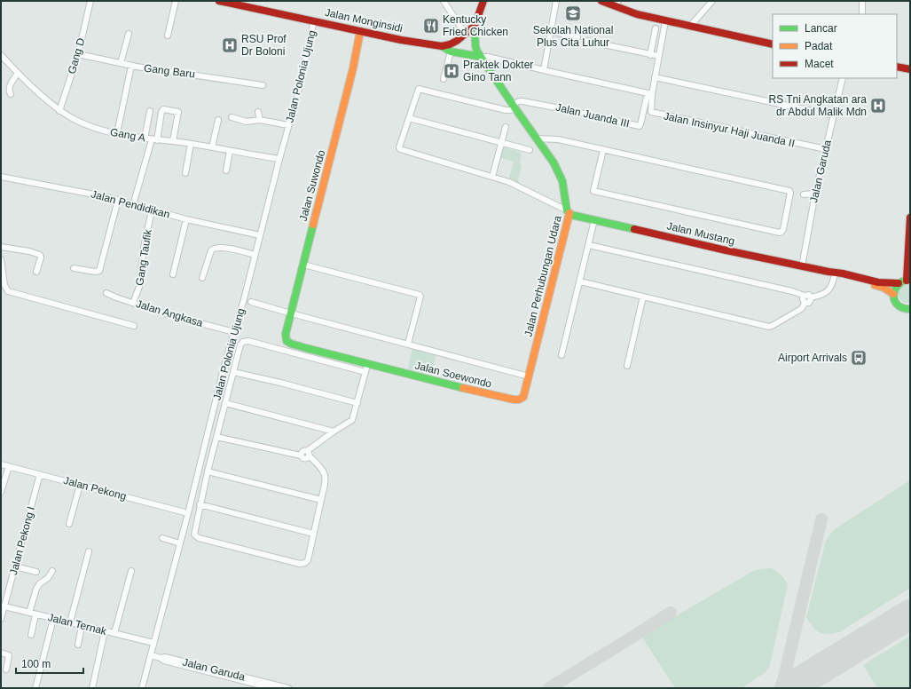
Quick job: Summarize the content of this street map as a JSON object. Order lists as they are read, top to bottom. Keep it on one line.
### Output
{"streets":{"main road":["Jalan Monginsidi","Jalan Suwondo","Jalan Mustang","Jalan Perhubungan Udara","Jalan Soewondo"],"street":["Gang D","Gang Baru","Jalan Polonia Ujung","Jalan Juanda III","Jalan Insinyur Haji Juanda II","Gang A","Jalan Garuda","Jalan Pendidikan","Gang Taufik","Jalan Angkasa","Jalan Pekong","Jalan Pekong I","Jalan Ternak"]},"crossings":[["Jalan Monginsidi","Jalan Polonia Ujung"],["Jalan Monginsidi","Jalan Juanda III"],["Jalan Monginsidi","Jalan Insinyur Haji Juanda II"],["Jalan Monginsidi","Jalan Suwondo"],["Jalan Monginsidi","Jalan Perhubungan Udara"],["Gang D","Gang Baru"],["Gang D","Gang A"],["Jalan Polonia Ujung","Gang A"],["Jalan Polonia Ujung","Jalan Garuda"],["Jalan Polonia Ujung","Jalan Pendidikan"],["Jalan Polonia Ujung","Jalan Angkasa"],["Jalan Polonia Ujung","Jalan Pekong"],["Jalan Polonia Ujung","Jalan Ternak"],["Jalan Juanda III","Jalan Insinyur Haji Juanda II"],["Jalan Juanda III","Jalan Perhubungan Udara"],["Jalan Insinyur Haji Juanda II","Jalan Garuda"],["Jalan Garuda","Jalan Mustang"],["Jalan Suwondo","Jalan Soewondo"],["Jalan Pendidikan","Gang Taufik"],["Jalan Mustang","Jalan Perhubungan Udara"],["Gang Taufik","Jalan Angkasa"],["Jalan Perhubungan Udara","Jalan Soewondo"],["Jalan Pekong","Jalan Pekong I"],["Jalan Pekong I","Jalan Ternak"]],"places":{"school or university":["Sekolah National Plus Cita Luhur"],"restaurant":["Kentucky Fried Chicken"],"hospital":["RSU Prof Dr Boloni","Praktek Dokter Gino Tann","RS Tni Angkatan ara dr Abdul Malik Mdn"],"bus stop":["Airport Arrivals"]},"legend":["Lancar","Padat","Macet"],"scale_bar":"100 m"}
